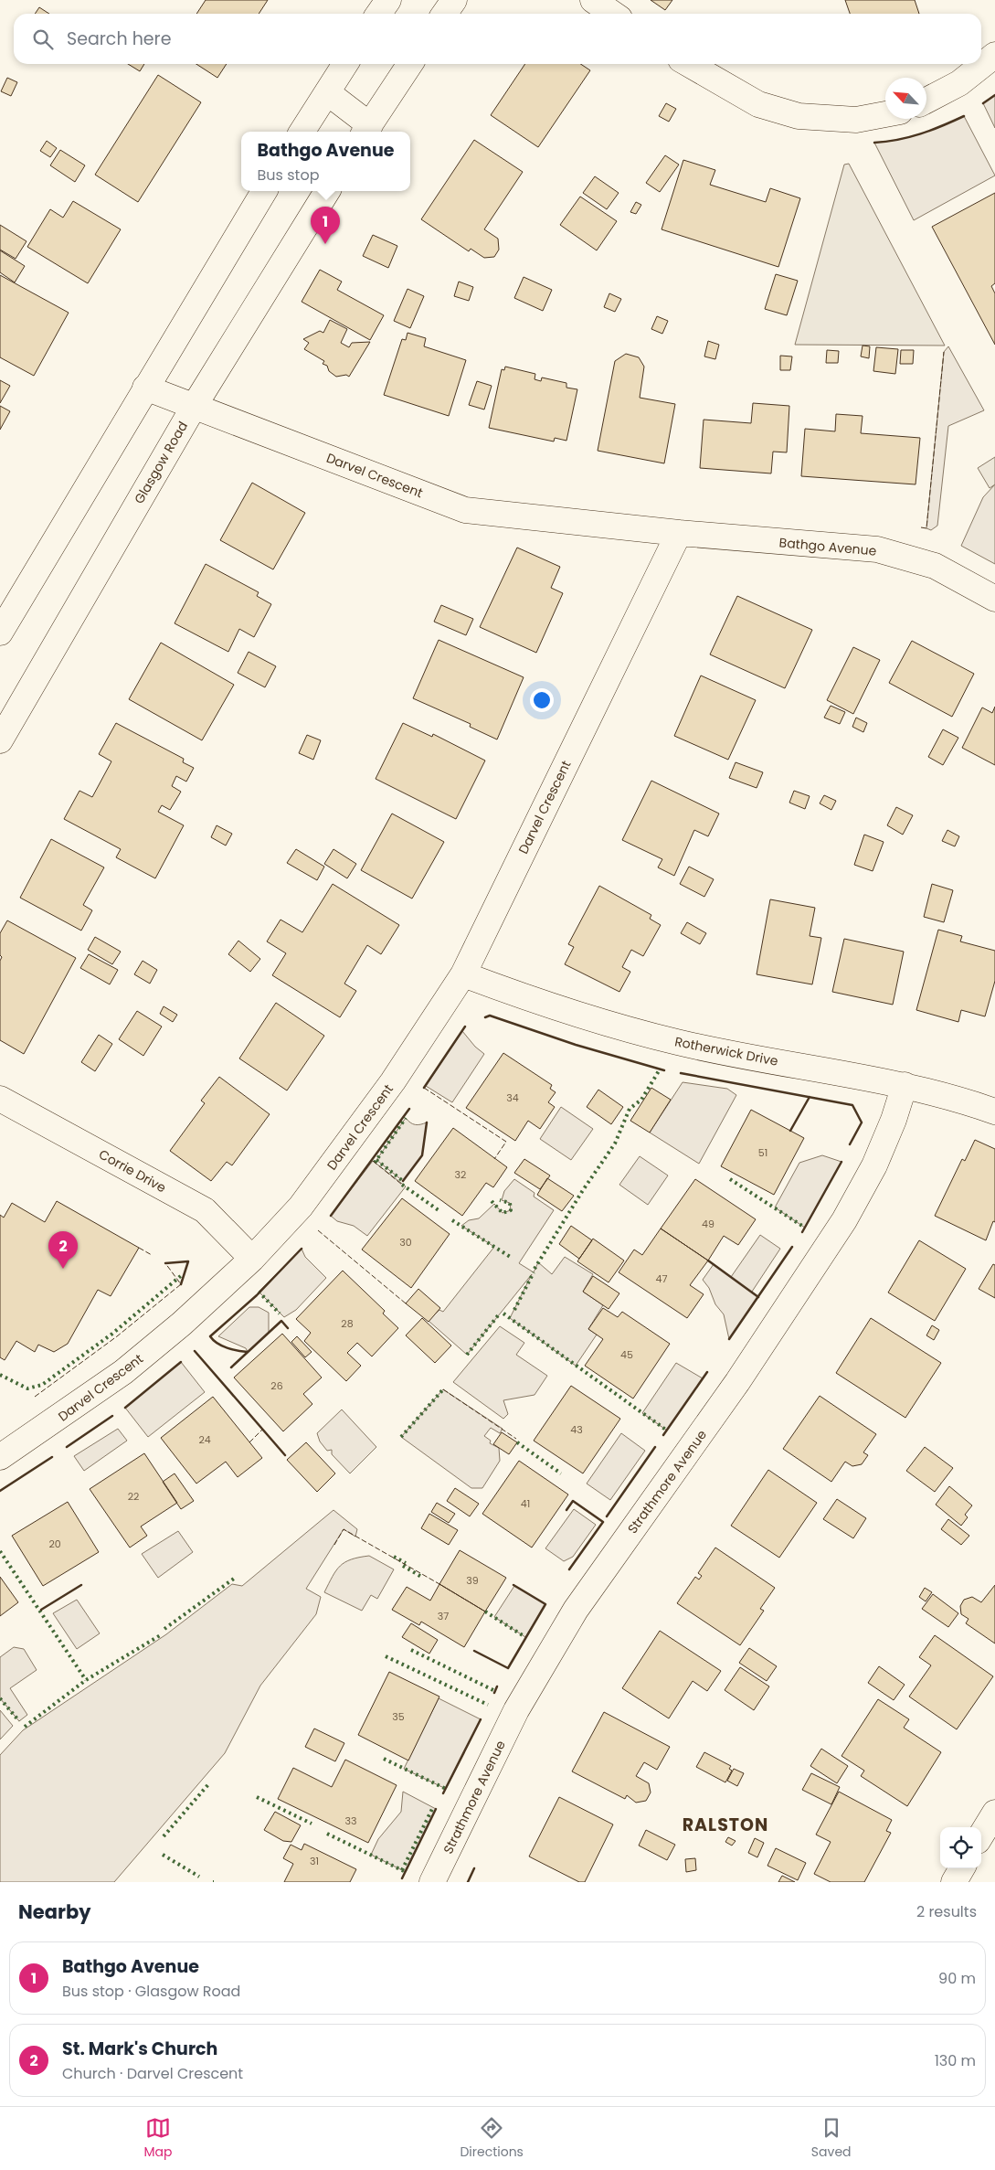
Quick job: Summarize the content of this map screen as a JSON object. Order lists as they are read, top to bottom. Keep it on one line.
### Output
{"streets":{"street":["Glasgow Road","Darvel Crescent","Bathgo Avenue","Rotherwick Drive","Corrie Drive","Strathmore Avenue"]},"crossings":[["Glasgow Road","Darvel Crescent"],["Darvel Crescent","Bathgo Avenue"],["Darvel Crescent","Rotherwick Drive"],["Darvel Crescent","Corrie Drive"],["Rotherwick Drive","Strathmore Avenue"]],"districts":["RALSTON"],"house_numbers":["34","51","32","49","30","47","28","45","26","43","24","22","41","20","39","37","35","33","31"],"north":"top left","page":{"search":"Search here","popup":["Bathgo Avenue","Bus stop"],"pins":["1","2"],"heading":["Nearby","2 results"],"list":[{"mark":"1","name":"Bathgo Avenue","note":"Bus stop · Glasgow Road","value":"90 m"},{"mark":"2","name":"St. Mark's Church","note":"Church · Darvel Crescent","value":"130 m"}],"nav":["Map","Directions","Saved"]}}
